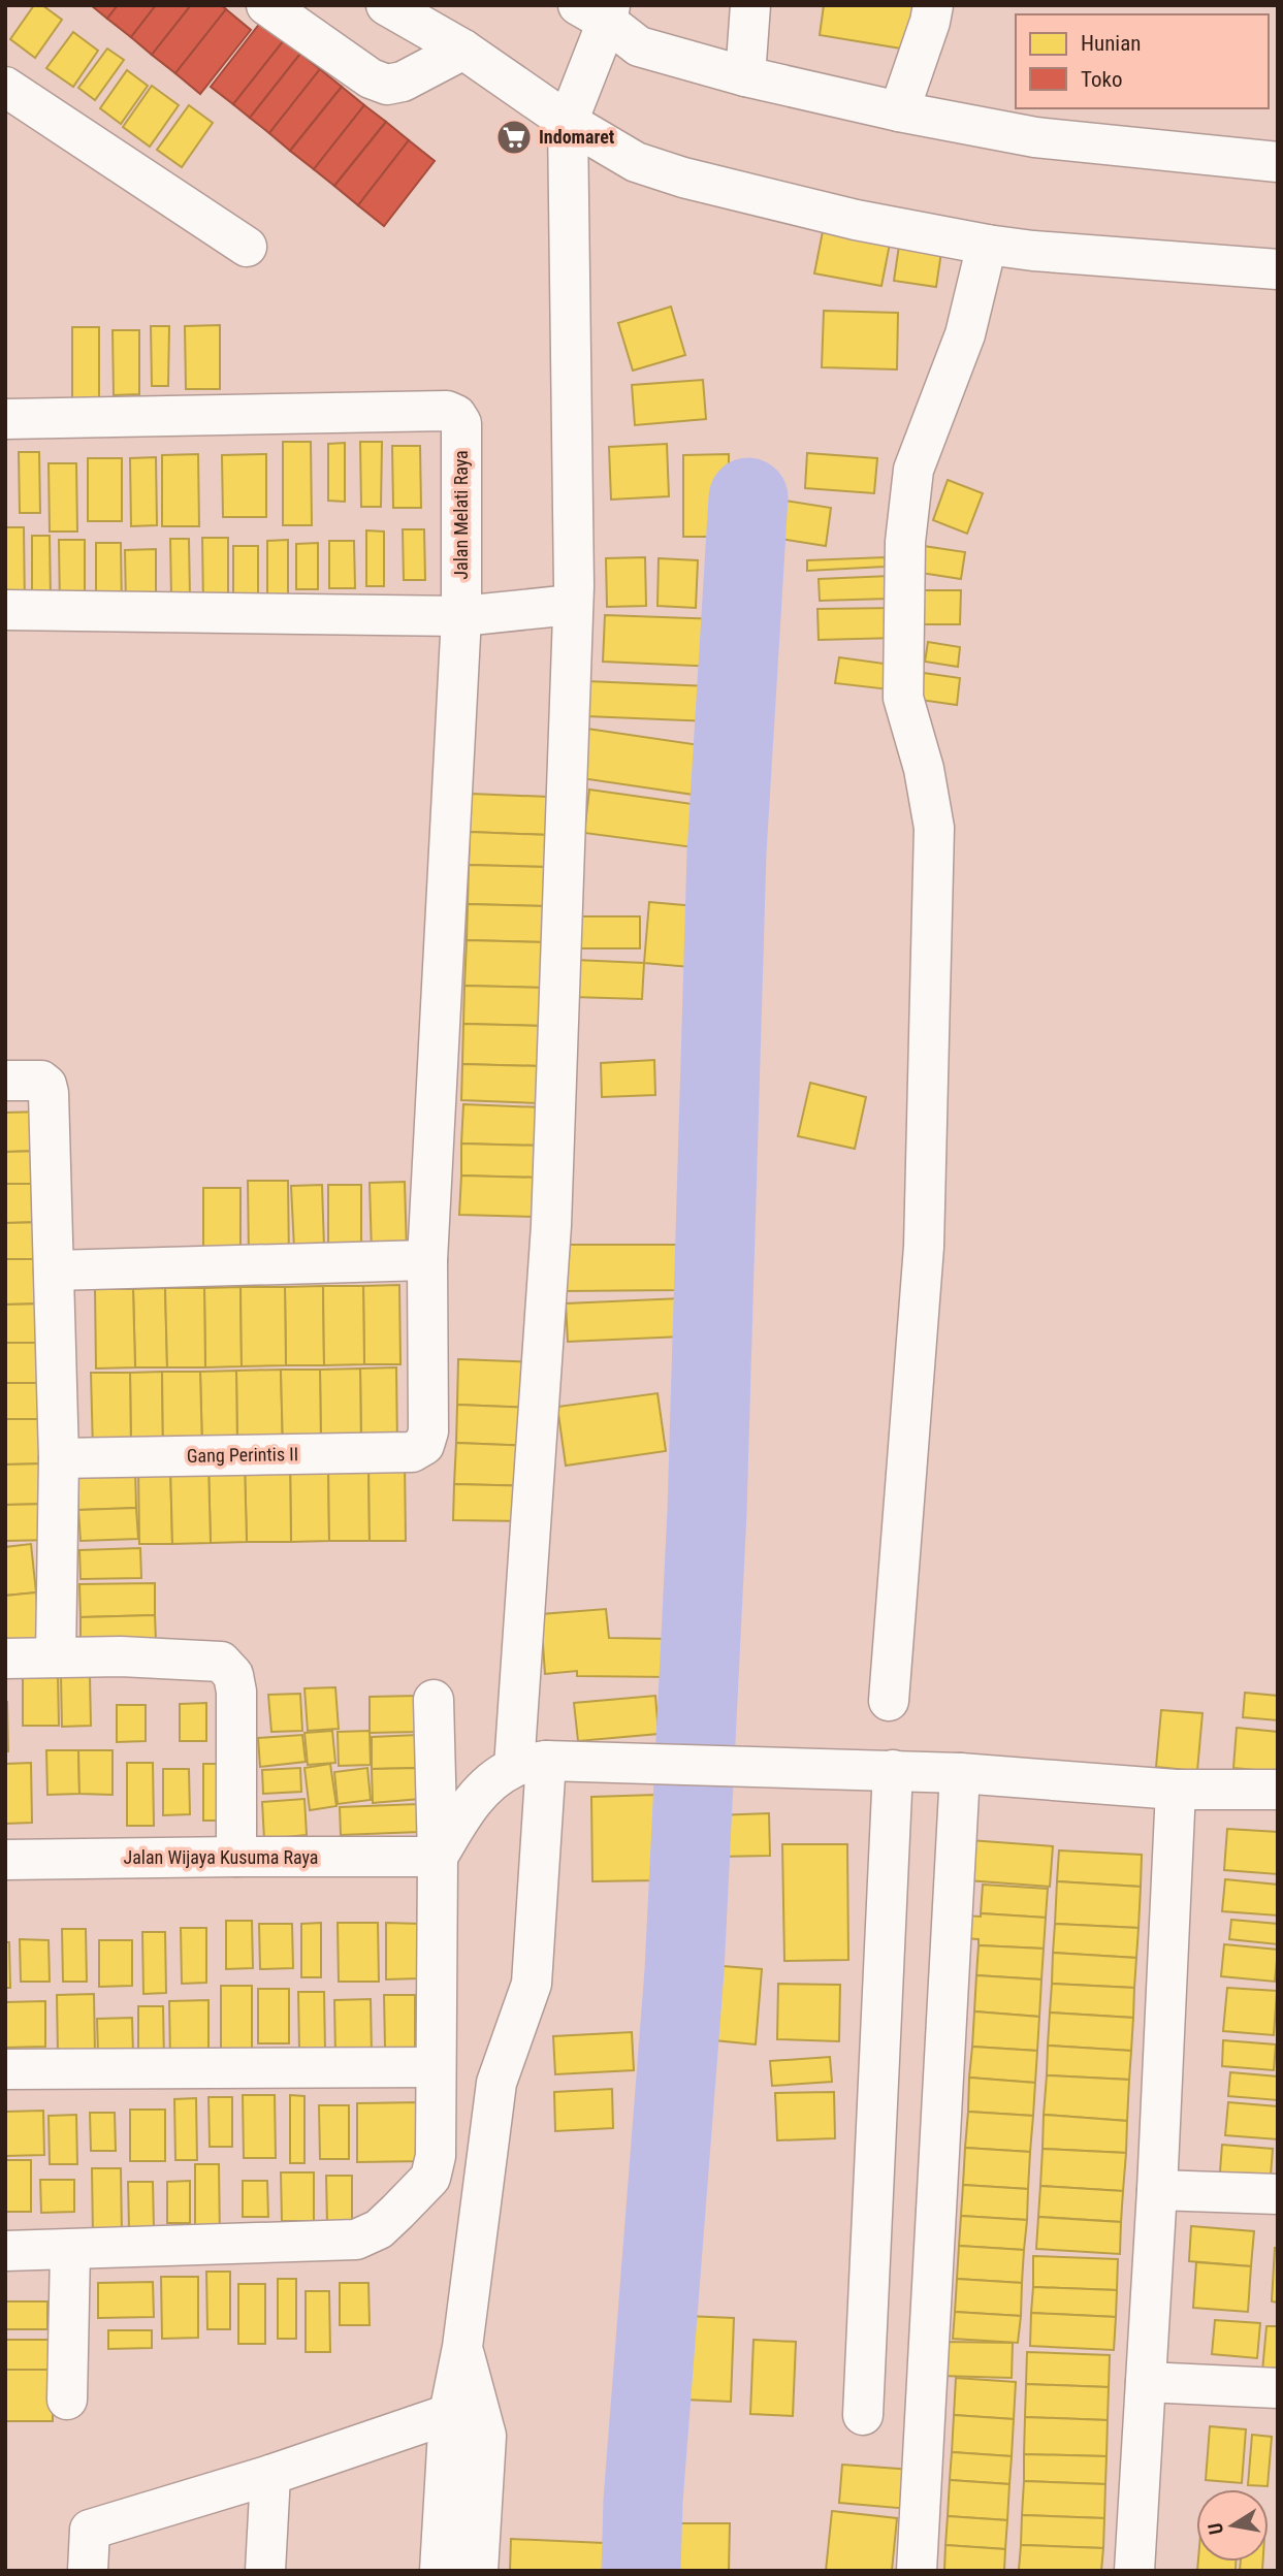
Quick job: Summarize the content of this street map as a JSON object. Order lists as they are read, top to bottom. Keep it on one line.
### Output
{"streets":{"street":["Jalan Melati Raya","Gang Perintis II","Jalan Wijaya Kusuma Raya"]},"crossings":[["Jalan Melati Raya","Gang Perintis II"]],"places":{"supermarket":["Indomaret"]},"legend":["Hunian","Toko"],"north":"left"}
